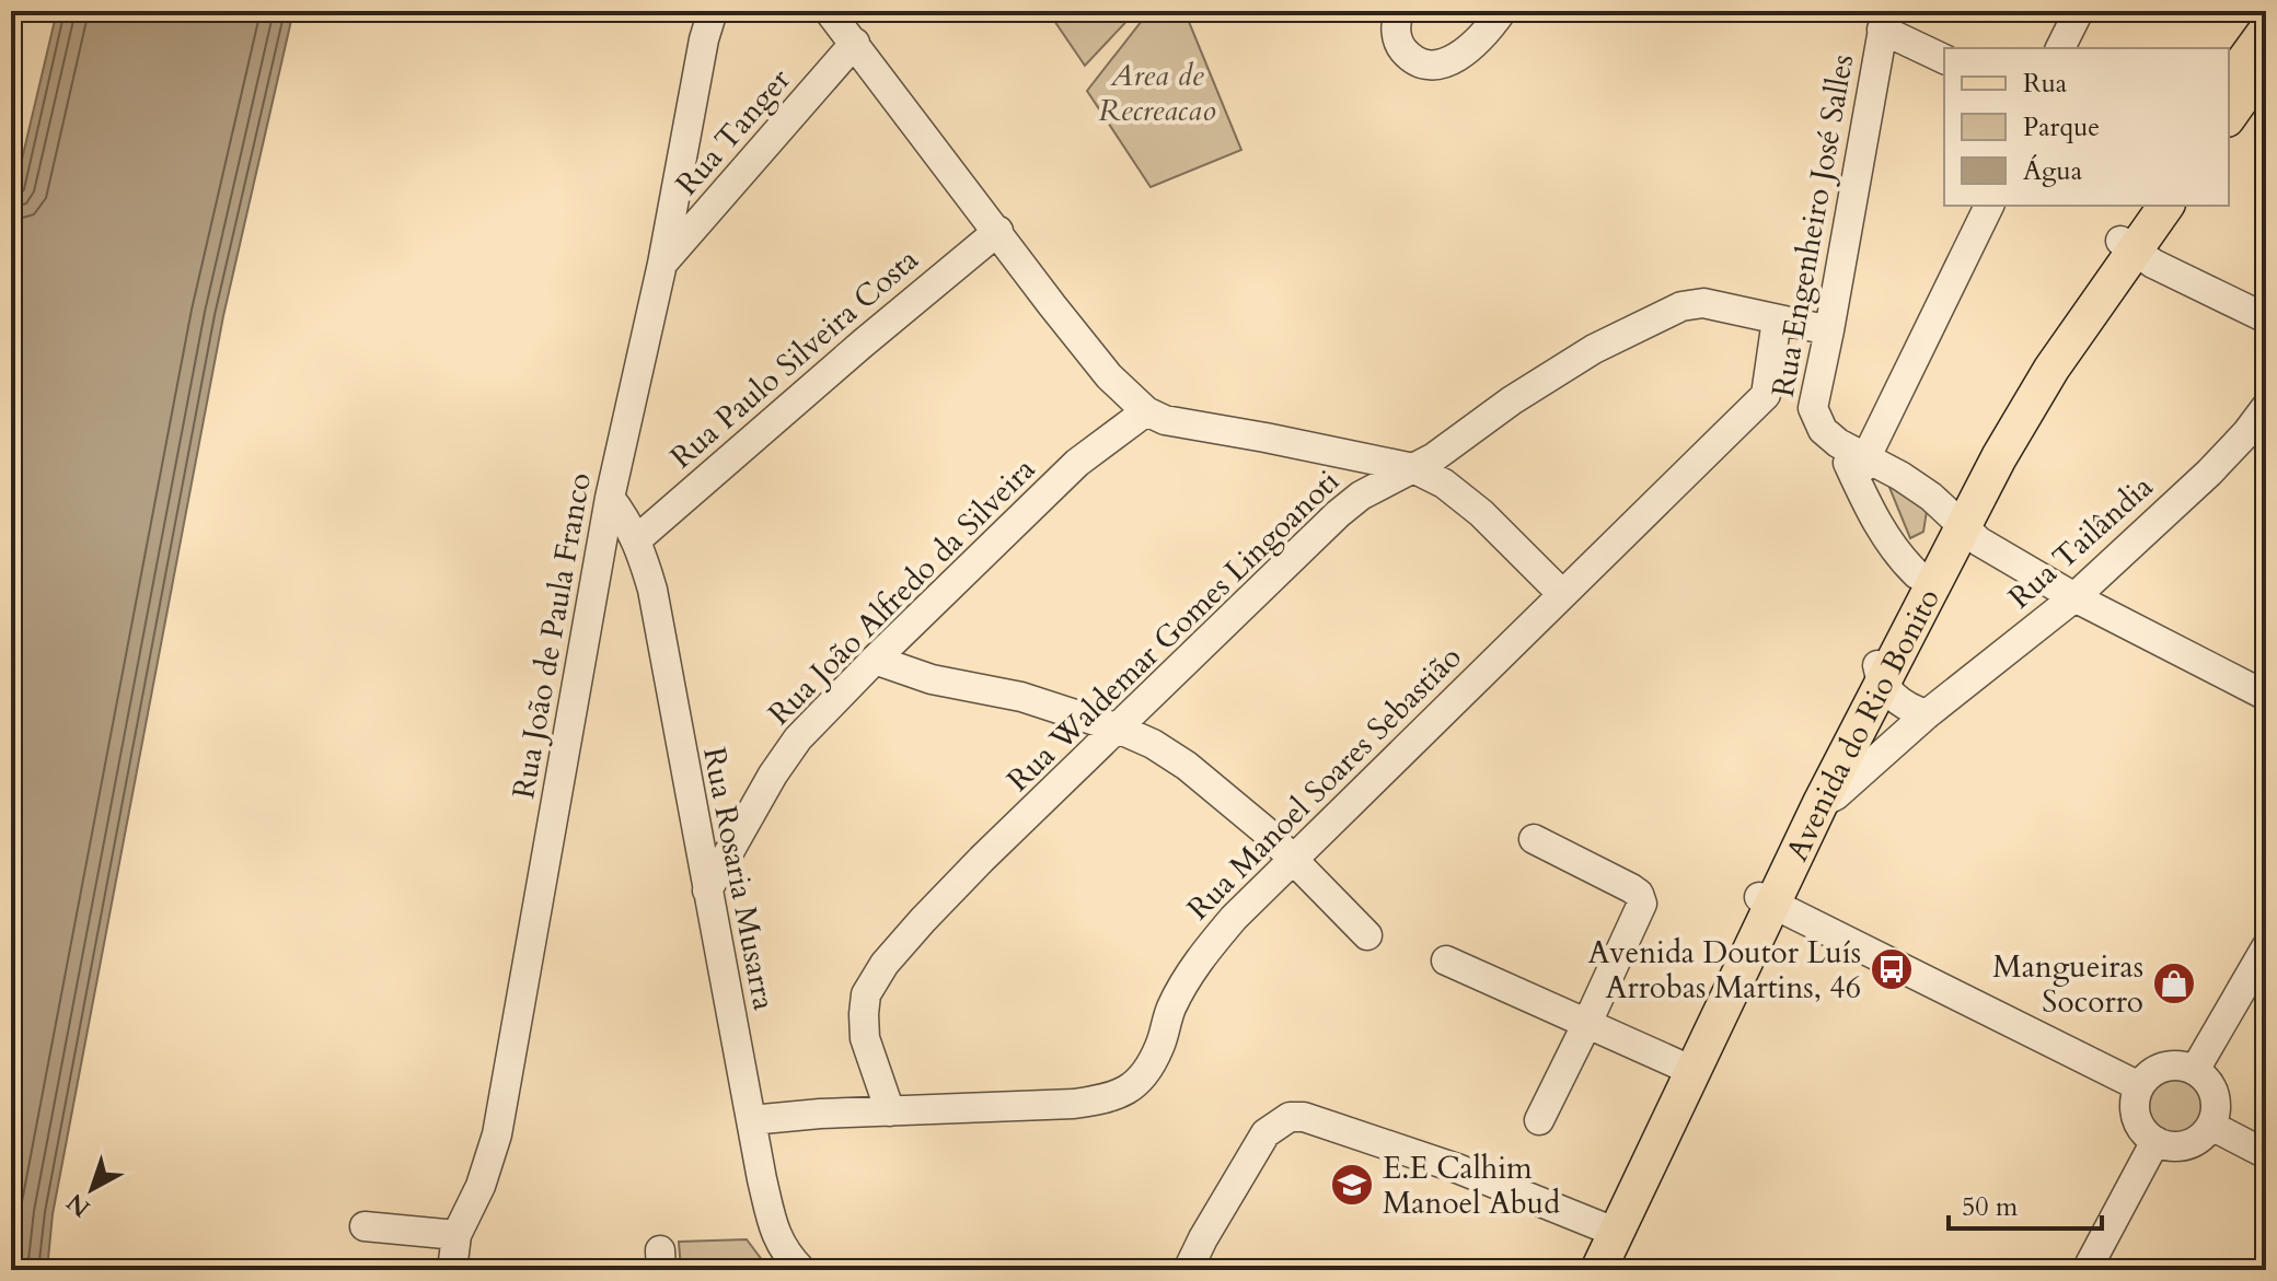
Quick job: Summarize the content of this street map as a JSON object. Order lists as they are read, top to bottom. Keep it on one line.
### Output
{"streets":{"main road":["Avenida do Rio Bonito"],"street":["Rua Tanger","Rua Engenheiro José Salles","Rua Paulo Silveira Costa","Rua Tailândia","Rua João Alfredo da Silveira","Rua Waldemar Gomes Lingoanoti","Rua João de Paula Franco","Rua Manoel Soares Sebastião","Rua Rosaria Musarra"]},"crossings":[["Rua Tanger","Rua João de Paula Franco"],["Rua Engenheiro José Salles","Rua Waldemar Gomes Lingoanoti"],["Rua Engenheiro José Salles","Avenida do Rio Bonito"],["Rua Paulo Silveira Costa","Rua Rosaria Musarra"],["Rua Tailândia","Avenida do Rio Bonito"],["Rua João Alfredo da Silveira","Rua Rosaria Musarra"],["Rua Waldemar Gomes Lingoanoti","Rua Manoel Soares Sebastião"],["Rua João de Paula Franco","Rua Rosaria Musarra"],["Rua Manoel Soares Sebastião","Rua Rosaria Musarra"]],"parks":["Area de Recreacao"],"places":{"bus stop":["Avenida Doutor Luís Arrobas Martins, 46"],"shop":["Mangueiras Socorro"],"school or university":["E.E Calhim Manoel Abud"]},"legend":["Rua","Parque","Água"],"scale_bar":"50 m","north":"bottom left"}
